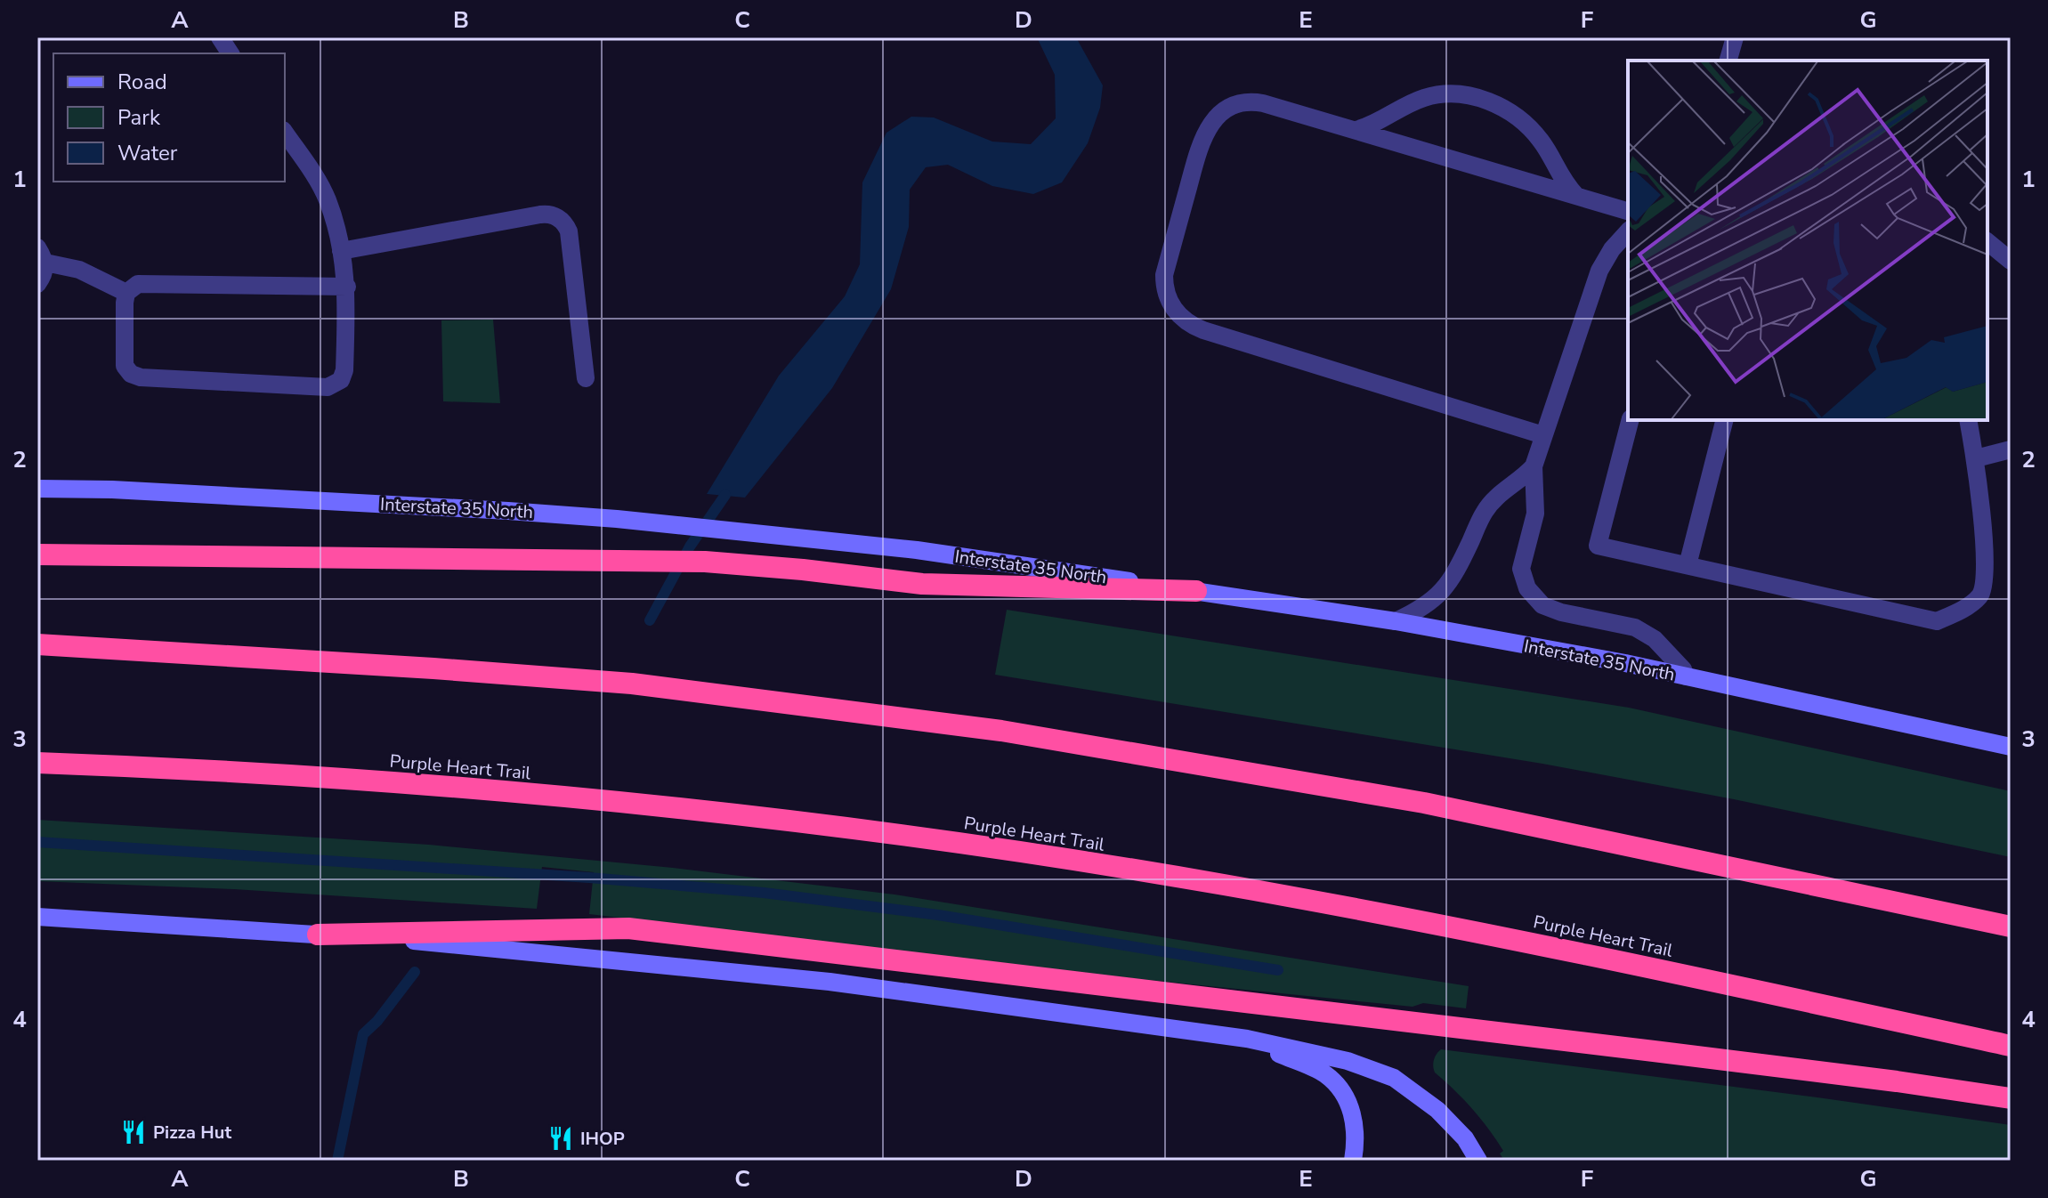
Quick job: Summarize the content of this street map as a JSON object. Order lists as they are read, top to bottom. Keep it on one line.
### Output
{"streets":{"highway":["Purple Heart Trail"],"main road":["Interstate 35 North"]},"places":{"restaurant":["Pizza Hut","IHOP"]},"legend":["Road","Park","Water"],"grid":{"columns":["A","B","C","D","E","F","G"],"rows":["1","2","3","4"]}}
